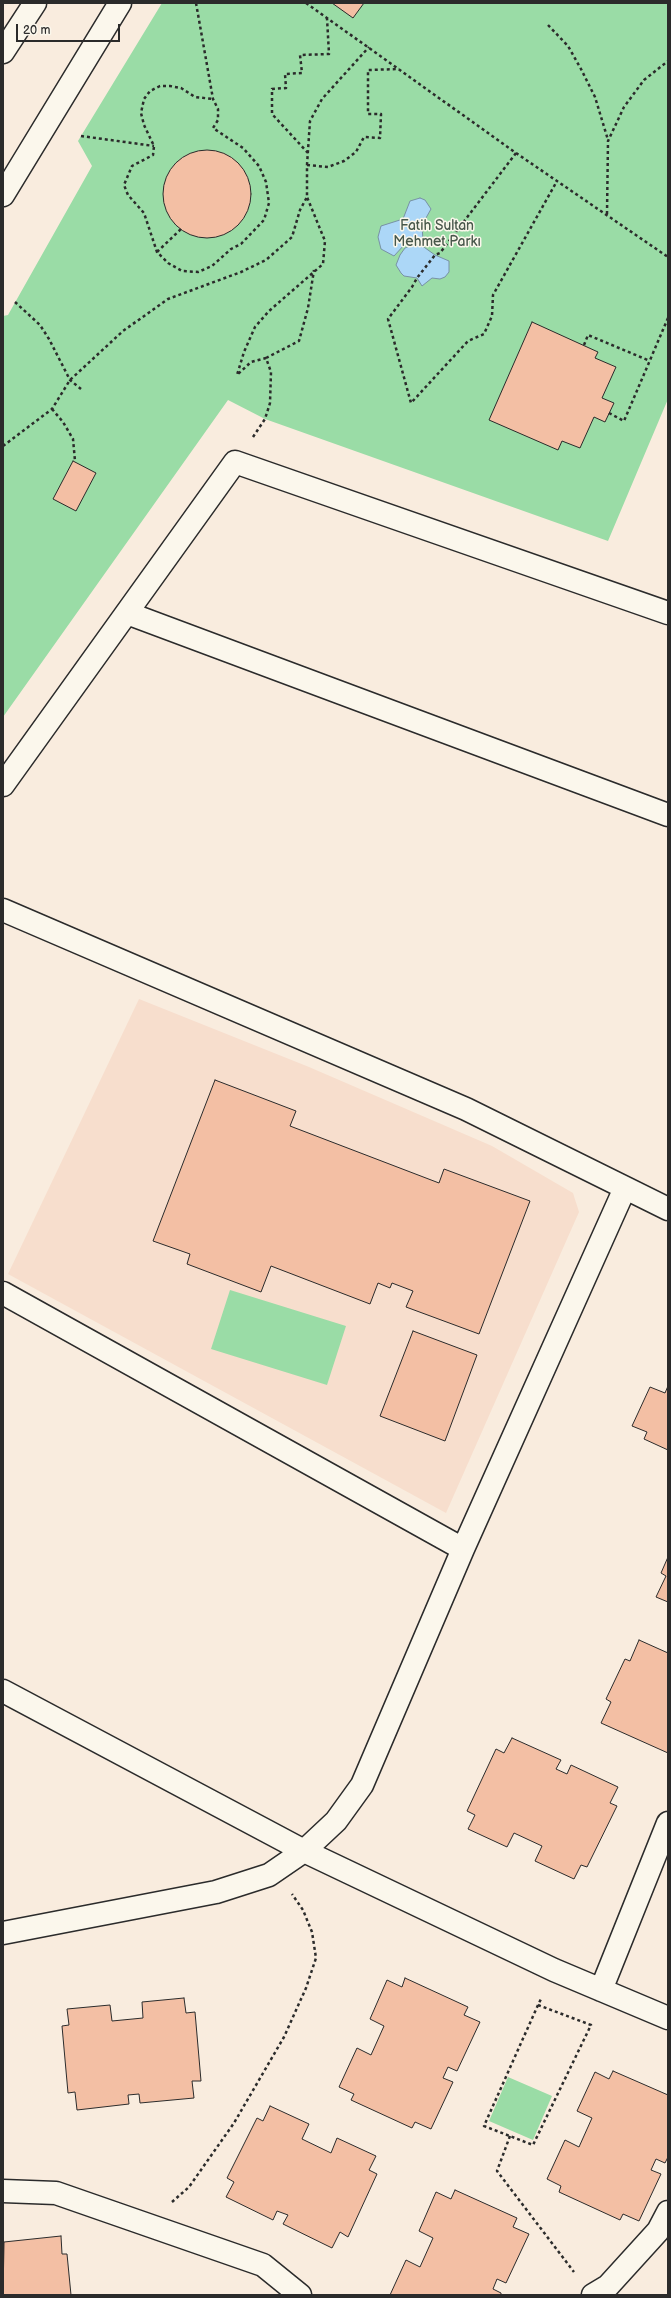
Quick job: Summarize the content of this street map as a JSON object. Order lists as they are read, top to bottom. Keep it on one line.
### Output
{"parks":["Fatih Sultan Mehmet Parkı"],"scale_bar":"20 m"}
